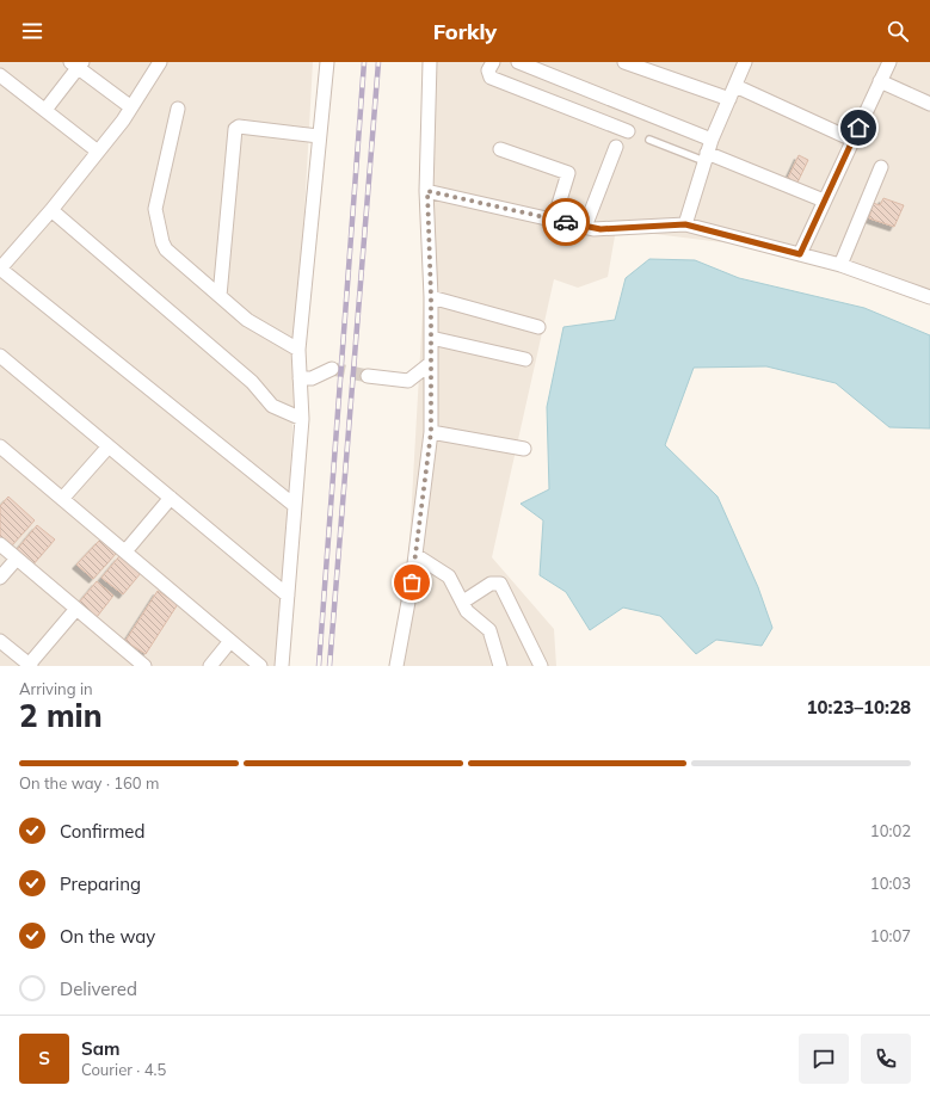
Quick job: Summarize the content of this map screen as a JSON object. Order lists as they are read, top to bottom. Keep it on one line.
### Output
{"page":{"header":"Forkly","heading":["2 min","Arriving in","10:23–10:28"],"panel":["Sam","Courier · 4.5"],"bar":"On the way · 160 m","list":[["Confirmed","10:02"],["Preparing","10:03"],["On the way","10:07"],"Delivered"],"round":"S"}}
